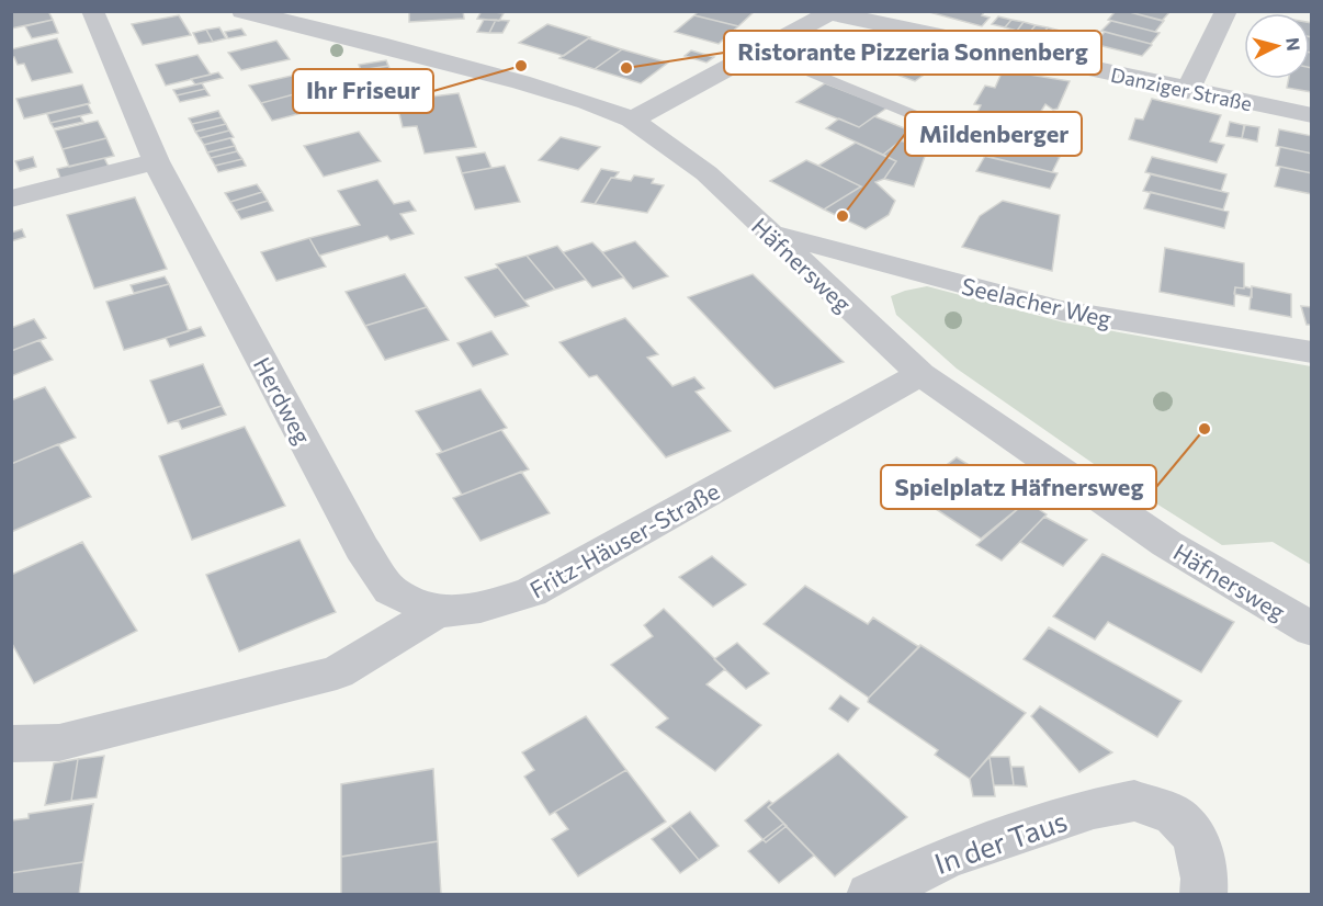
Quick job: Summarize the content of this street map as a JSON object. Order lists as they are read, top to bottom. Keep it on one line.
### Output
{"streets":{"street":["Danziger Straße","Häfnersweg","Seelacher Weg","Herdweg","Fritz-Häuser-Straße","In der Taus"]},"crossings":[["Häfnersweg","Seelacher Weg"],["Häfnersweg","Fritz-Häuser-Straße"],["Herdweg","Fritz-Häuser-Straße"]],"places":["Ihr Friseur","Ristorante Pizzeria Sonnenberg","Mildenberger","Spielplatz Häfnersweg"],"north":"right"}
